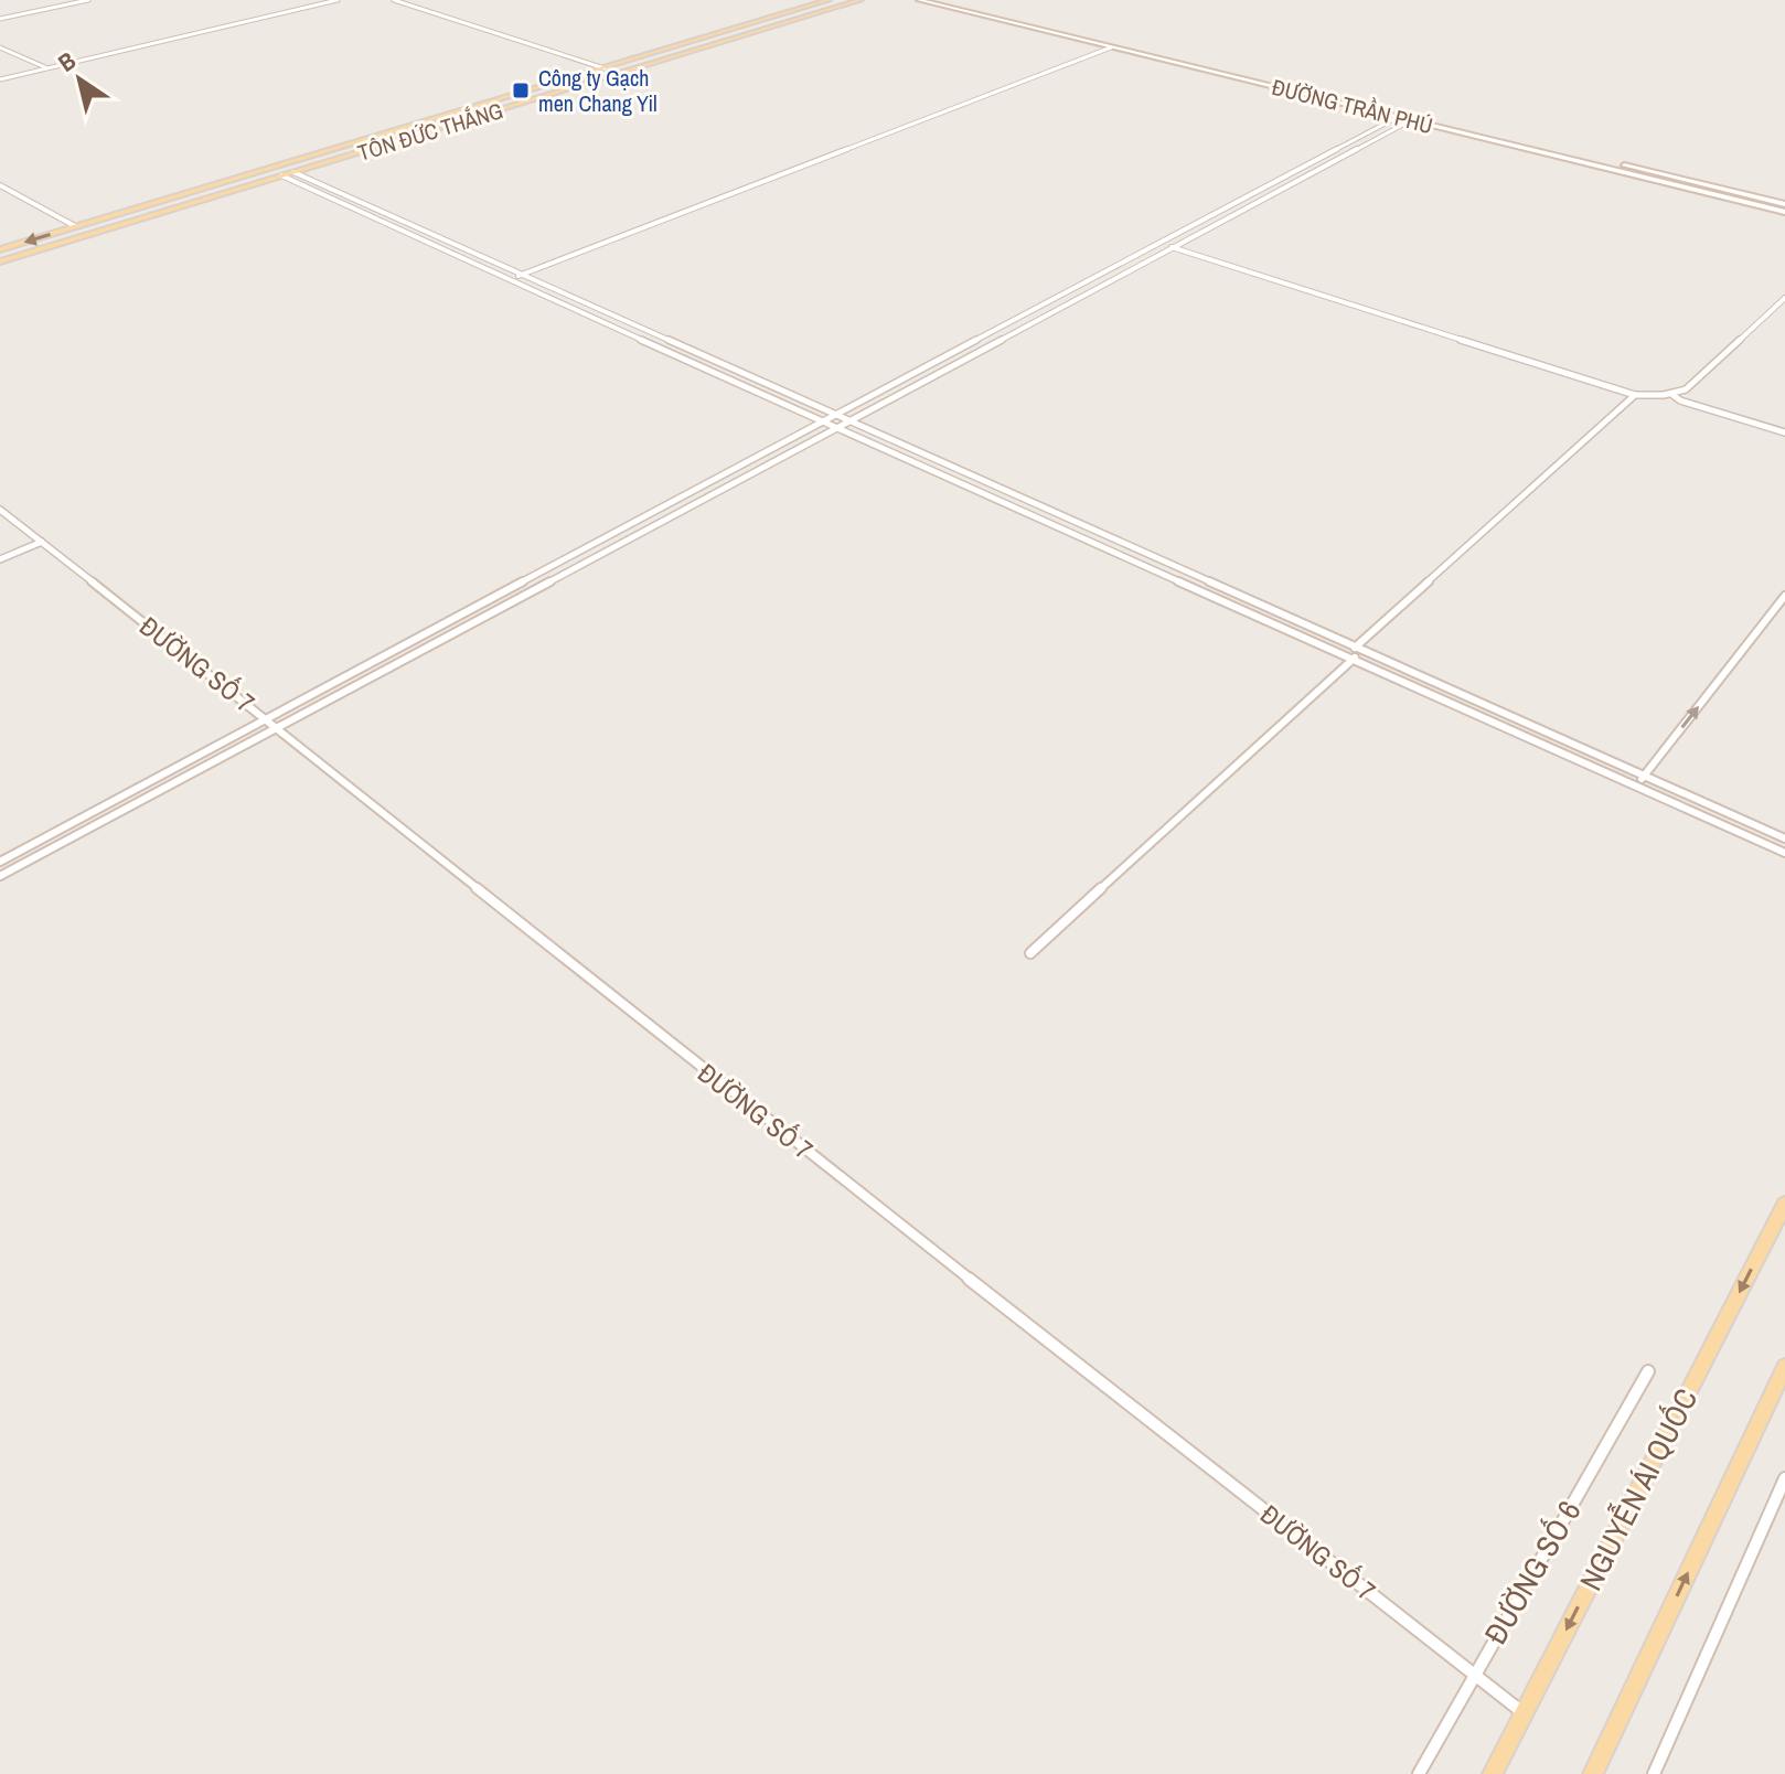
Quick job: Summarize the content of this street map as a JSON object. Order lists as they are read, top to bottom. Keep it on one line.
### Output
{"streets":{"main road":["ĐƯỜNG TRẦN PHÚ","TÔN ĐỨC THẮNG","NGUYỄN ÁI QUỐC"],"street":["ĐƯỜNG SỐ 7","ĐƯỜNG SỐ 6"]},"crossings":[["ĐƯỜNG SỐ 7","NGUYỄN ÁI QUỐC"],["ĐƯỜNG SỐ 7","ĐƯỜNG SỐ 6"]],"places":{"transit":["Công ty Gạch men Chang Yil"]},"north":"top left"}
